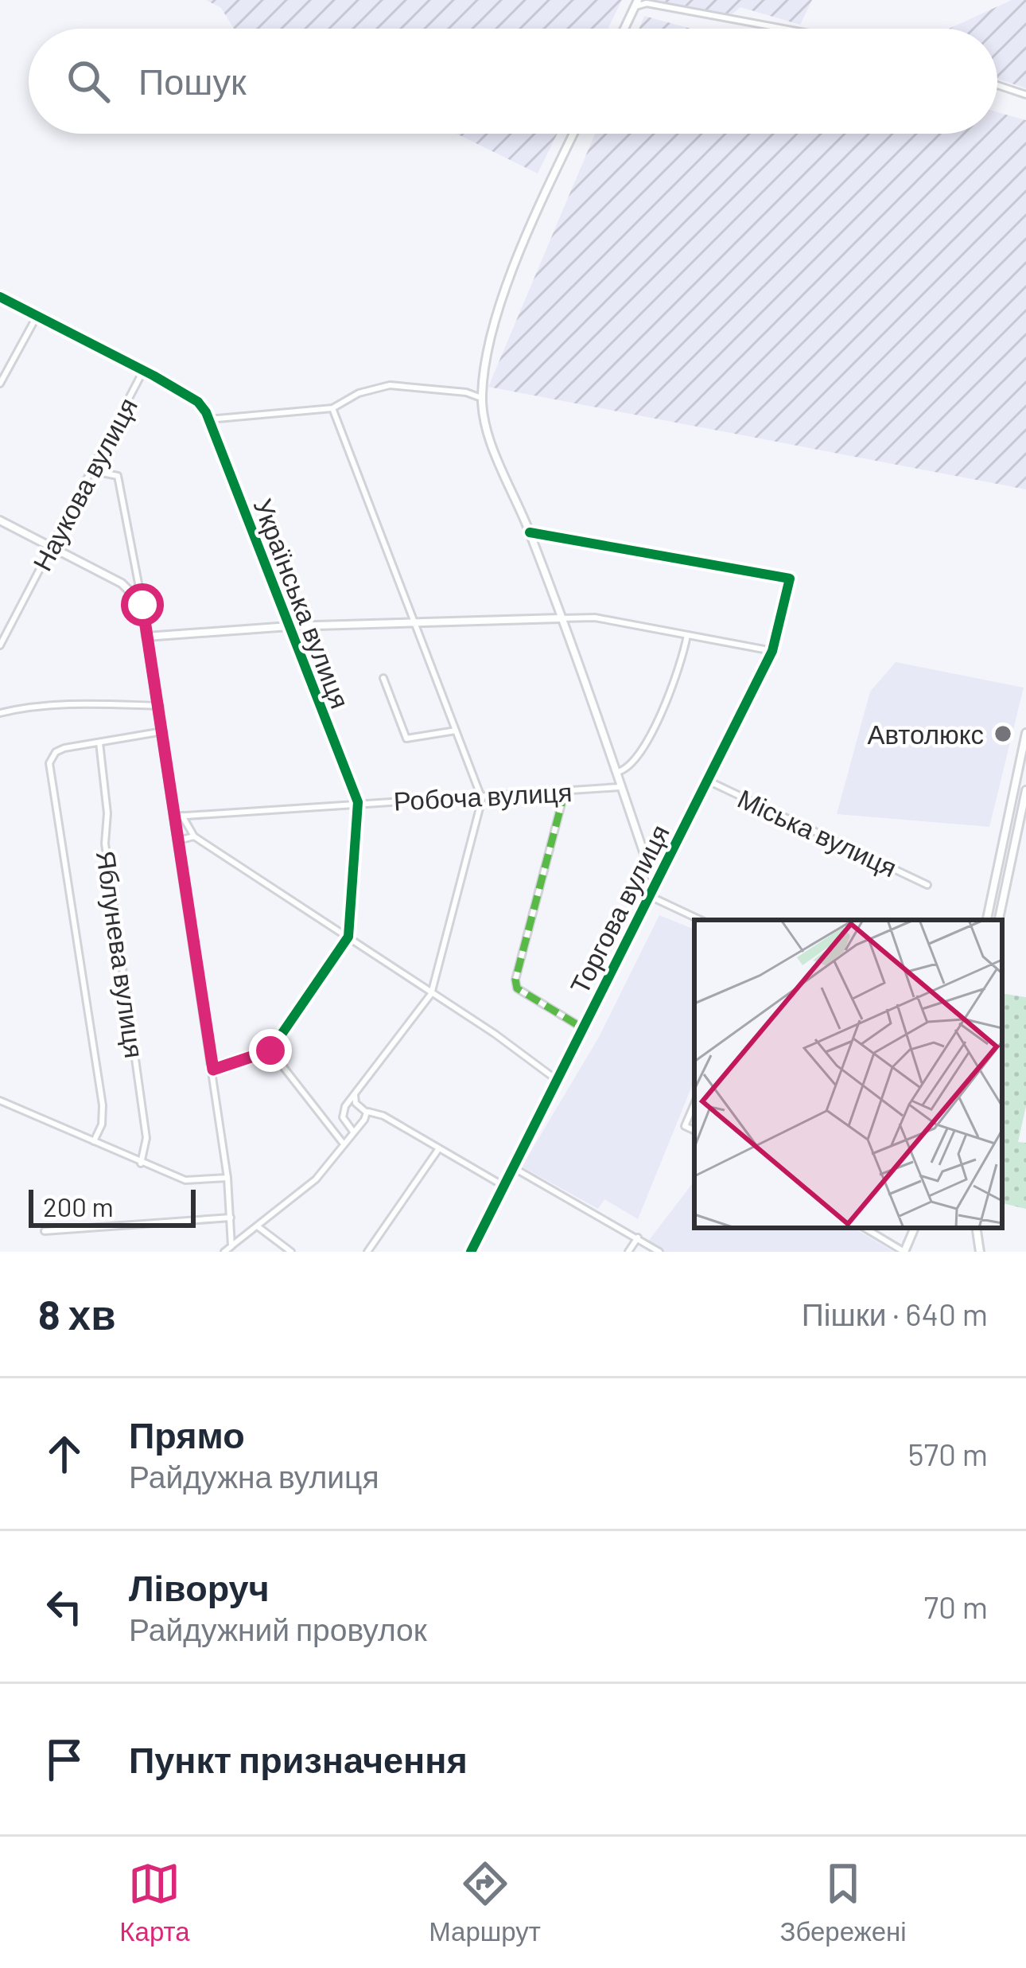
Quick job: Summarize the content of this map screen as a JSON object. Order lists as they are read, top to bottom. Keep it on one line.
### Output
{"streets":{"street":["Наукова вулиця","Українська вулиця","Робоча вулиця","Міська вулиця","Торгова вулиця","Яблунева вулиця"]},"crossings":[["Українська вулиця","Робоча вулиця"],["Міська вулиця","Торгова вулиця"]],"places":["Автолюкс"],"scale_bar":"200 m","page":{"search":"Пошук","scale":"200 m","heading":["8 хв","Пішки · 640 m"],"list":[["Прямо","Райдужна вулиця","570 m"],["Ліворуч","Райдужний провулок","70 m"],"Пункт призначення"],"nav":["Карта","Маршрут","Збережені"]}}
